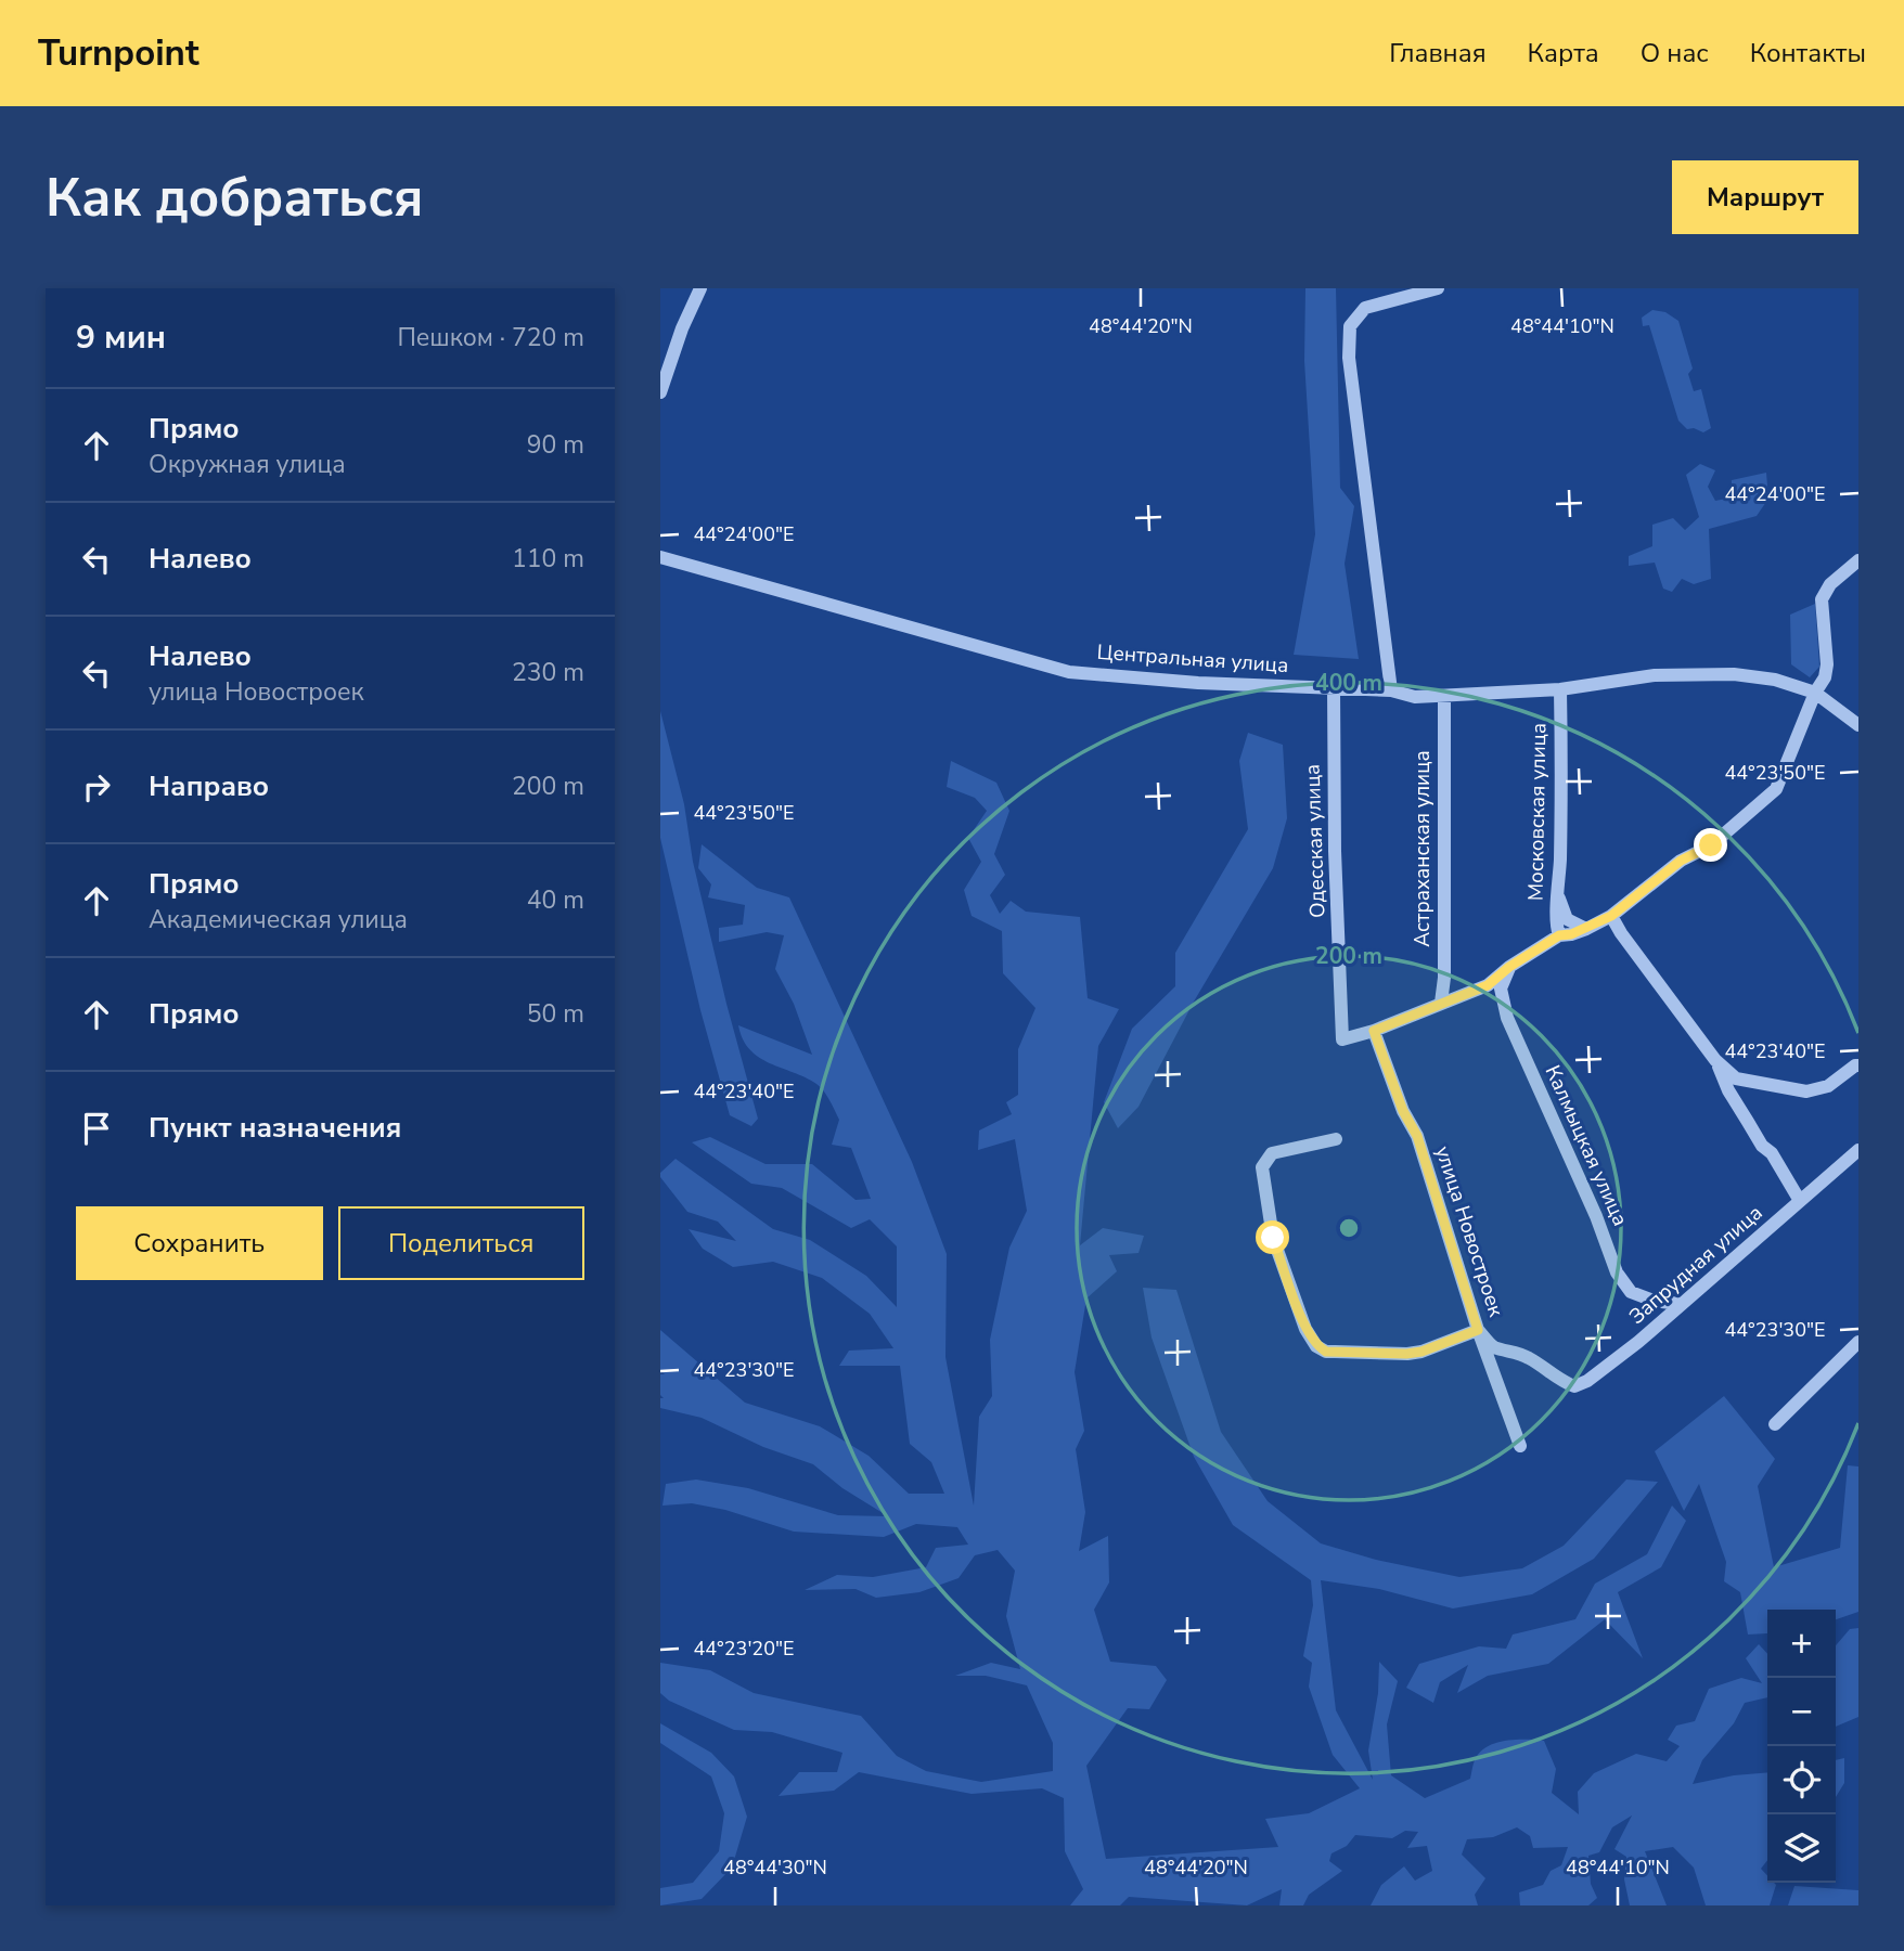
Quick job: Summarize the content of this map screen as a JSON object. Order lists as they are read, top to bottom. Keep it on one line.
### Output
{"streets":{"street":["Центральная улица","Московская улица","Одесская улица","Астраханская улица","Калмыцкая улица","улица Новостроек","Запрудная улица"]},"crossings":[["Центральная улица","Московская улица"],["Центральная улица","Одесская улица"],["Центральная улица","Астраханская улица"],["Одесская улица","улица Новостроек"],["Калмыцкая улица","Запрудная улица"],["улица Новостроек","Запрудная улица"]],"page":{"header":"Turnpoint","nav":["Главная","Карта","О нас","Контакты"],"buttons":["Маршрут",["Сохранить","Поделиться"]],"title":"Как добраться","heading":["9 мин","Пешком · 720 m"],"list":[["Прямо","Окружная улица","90 m"],["Налево","110 m"],["Налево","улица Новостроек","230 m"],["Направо","200 m"],["Прямо","Академическая улица","40 m"],["Прямо","50 m"],"Пункт назначения"],"map_buttons":["+","−"]},"coordinates":["48°44'20\"N","48°44'10\"N","44°24'00\"E","44°23'50\"E","44°23'40\"E","44°23'30\"E","44°23'20\"E","48°44'30\"N"],"rings":["400 m","200 m"]}
